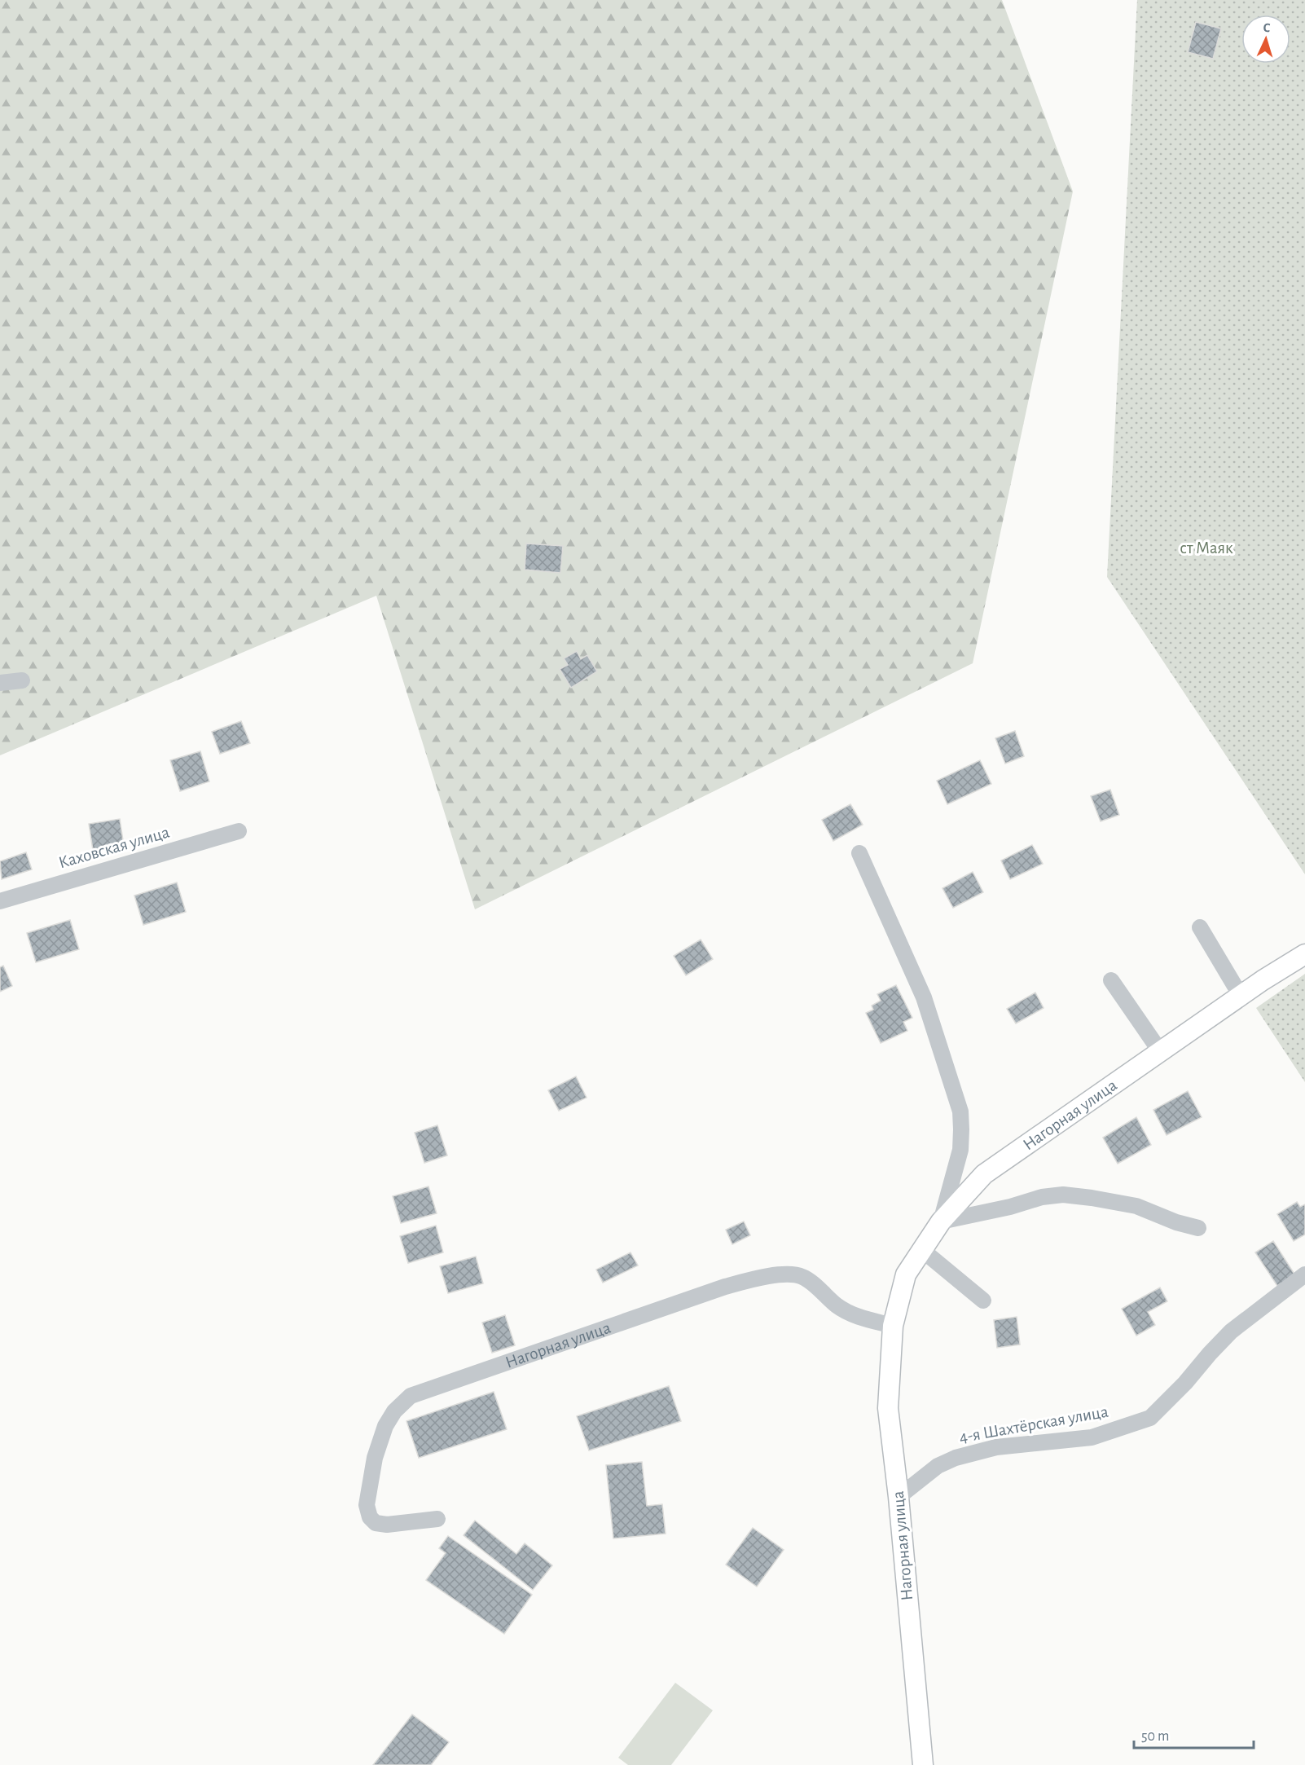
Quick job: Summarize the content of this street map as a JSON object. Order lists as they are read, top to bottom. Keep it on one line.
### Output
{"streets":{"main road":["Нагорная улица"],"street":["Каховская улица","4-я Шахтёрская улица"]},"crossings":[["Нагорная улица","4-я Шахтёрская улица"]],"parks":["ст Маяк"],"scale_bar":"50 m","north":"top"}
